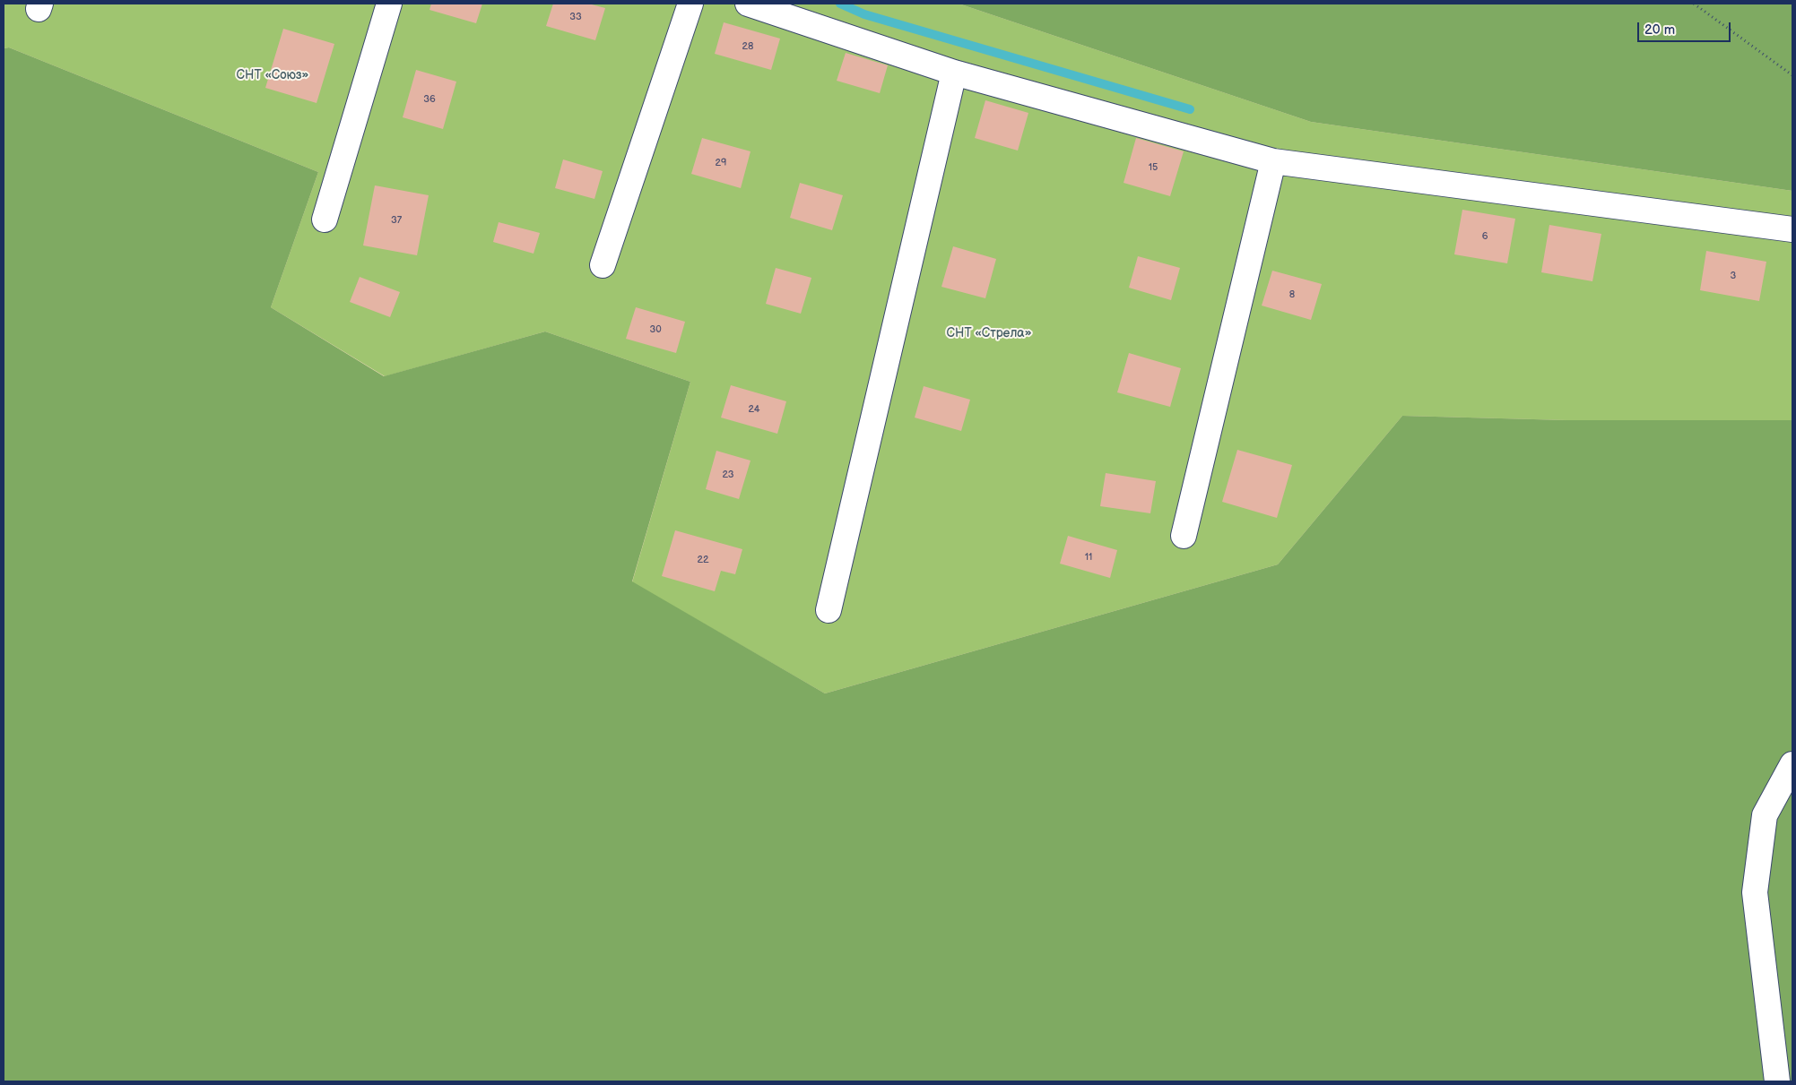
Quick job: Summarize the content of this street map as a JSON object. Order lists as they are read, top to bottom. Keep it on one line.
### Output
{"parks":["СНТ «Союз»","СНТ «Стрела»"],"house_numbers":["33","28","36","29","15","37","6","3","8","30","24","23","11","22"],"scale_bar":"20 m"}
